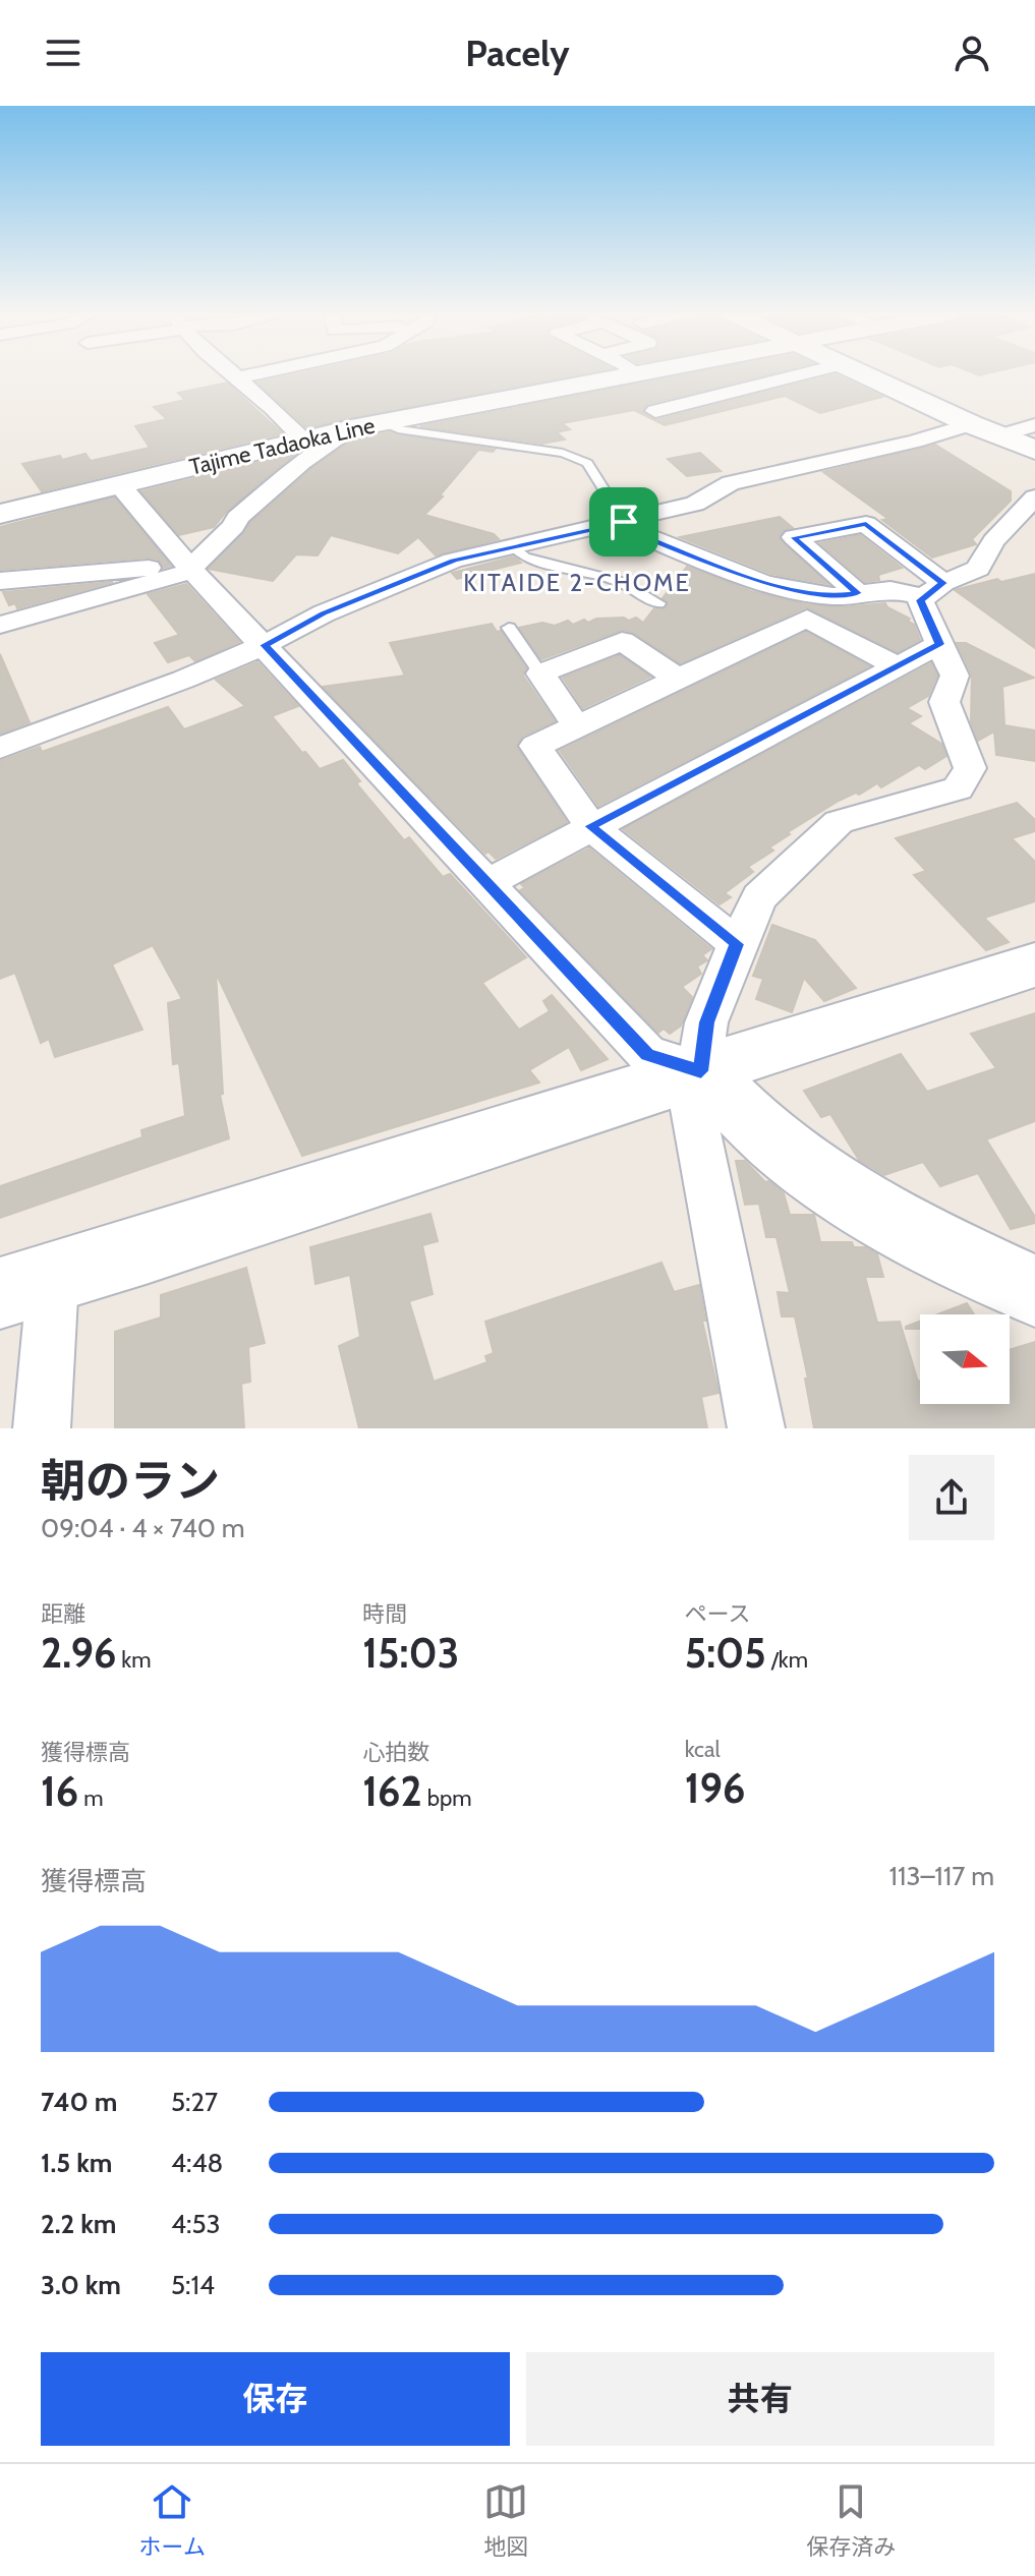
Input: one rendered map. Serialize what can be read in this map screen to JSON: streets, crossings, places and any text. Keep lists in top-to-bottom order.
{
  "streets": {
    "main road": ["Tajime Tadaoka Line"]
  },
  "districts": ["KITAIDE 2-CHOME"],
  "north": "right",
  "page": {
    "header": "Pacely",
    "heading": ["朝のラン", "09:04 · 4 × 740 m"],
    "stats": [
      ["距離", "2.96 km"],
      ["時間", "15:03"],
      ["ペース", "5:05 /km"],
      ["獲得標高", "16 m"],
      ["心拍数", "162 bpm"],
      ["kcal", "196"]
    ],
    "chart": ["獲得標高", "113–117 m"],
    "list": [
      {
        "name": "740 m",
        "note": "5:27"
      },
      {
        "name": "1.5 km",
        "note": "4:48"
      },
      {
        "name": "2.2 km",
        "note": "4:53"
      },
      {
        "name": "3.0 km",
        "note": "5:14"
      }
    ],
    "buttons": ["保存", "共有"],
    "tabs": ["ホーム", "地図", "保存済み"]
  }
}
